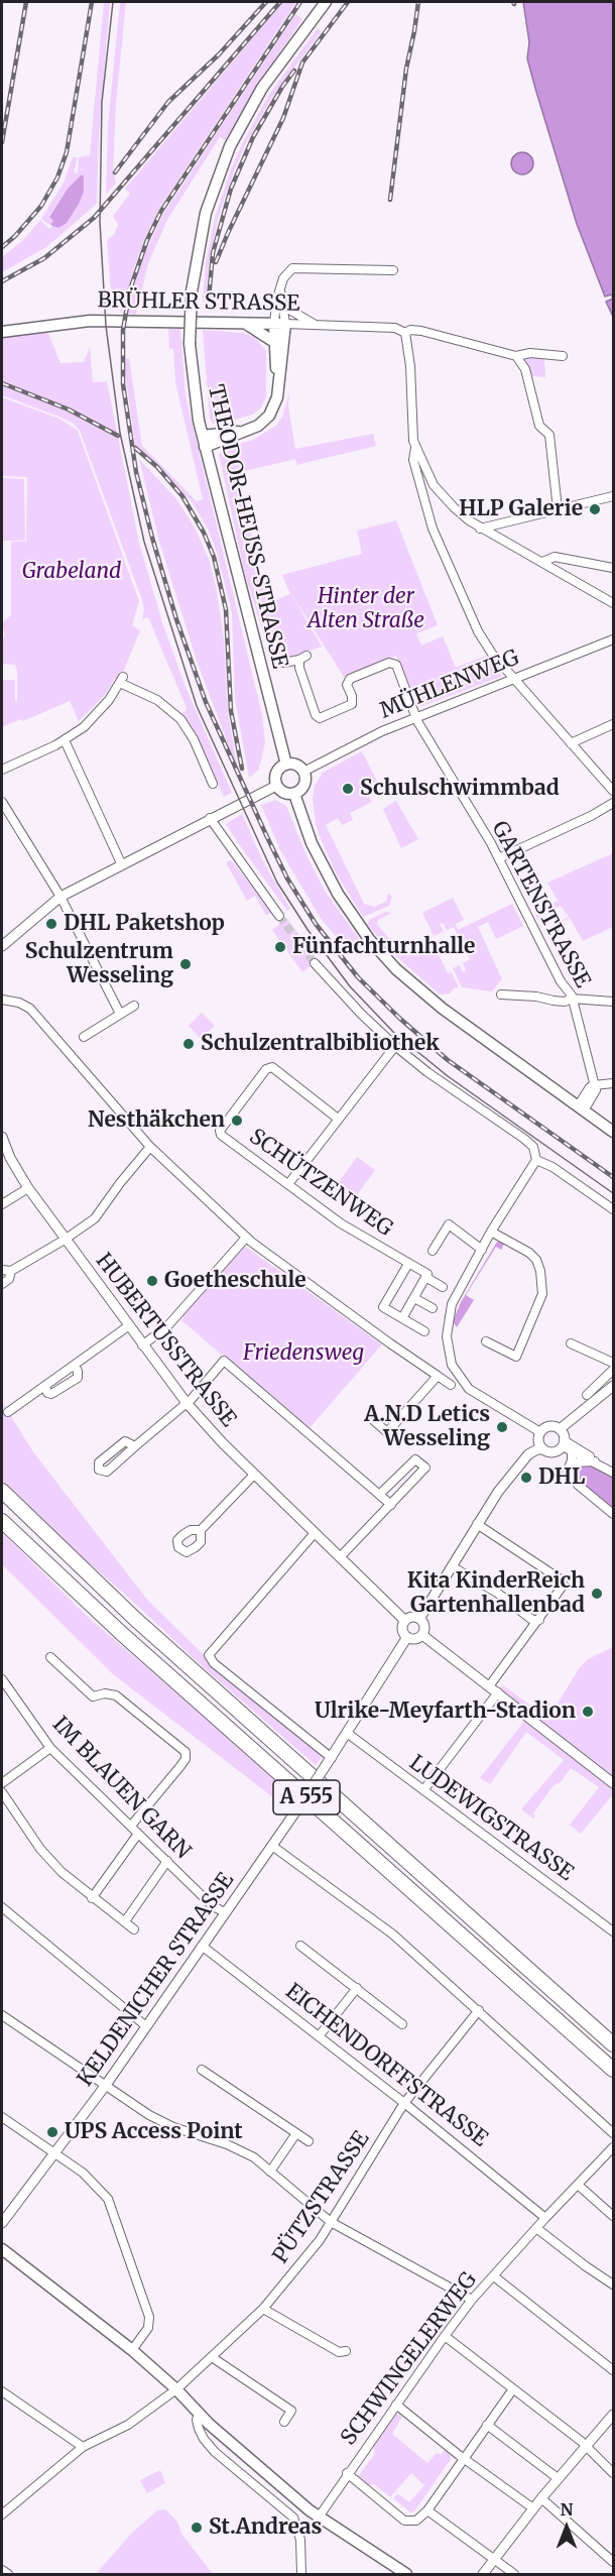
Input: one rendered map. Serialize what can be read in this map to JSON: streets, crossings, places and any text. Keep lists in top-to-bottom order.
{
  "streets": {
    "highway": ["A 555"],
    "main road": ["BRÜHLER STRASSE", "THEODOR-HEUSS-STRASSE"],
    "street": [
      "MÜHLENWEG",
      "GARTENSTRASSE",
      "SCHÜTZENWEG",
      "HUBERTUSSTRASSE",
      "IM BLAUEN GARN",
      "LUDEWIGSTRASSE",
      "KELDENICHER STRASSE",
      "EICHENDORFFSTRASSE",
      "PÜTZSTRASSE",
      "SCHWINGELERWEG"
    ]
  },
  "crossings": [
    ["THEODOR-HEUSS-STRASSE", "MÜHLENWEG"],
    ["MÜHLENWEG", "GARTENSTRASSE"],
    ["HUBERTUSSTRASSE", "KELDENICHER STRASSE"],
    ["IM BLAUEN GARN", "KELDENICHER STRASSE"],
    ["LUDEWIGSTRASSE", "KELDENICHER STRASSE"],
    ["KELDENICHER STRASSE", "EICHENDORFFSTRASSE"],
    ["EICHENDORFFSTRASSE", "PÜTZSTRASSE"],
    ["EICHENDORFFSTRASSE", "SCHWINGELERWEG"]
  ],
  "parks": ["Grabeland", "Hinter der Alten Straße", "Friedensweg"],
  "places": [
    "HLP Galerie",
    "Schulschwimmbad",
    "DHL Paketshop",
    "Fünfachturnhalle",
    "Schulzentrum Wesseling",
    "Schulzentralbibliothek",
    "Nesthäkchen",
    "Goetheschule",
    "A.N.D Letics Wesseling",
    "DHL",
    "Kita KinderReich Gartenhallenbad",
    "Ulrike-Meyfarth-Stadion",
    "UPS Access Point",
    "St.Andreas"
  ],
  "north": "top"
}
